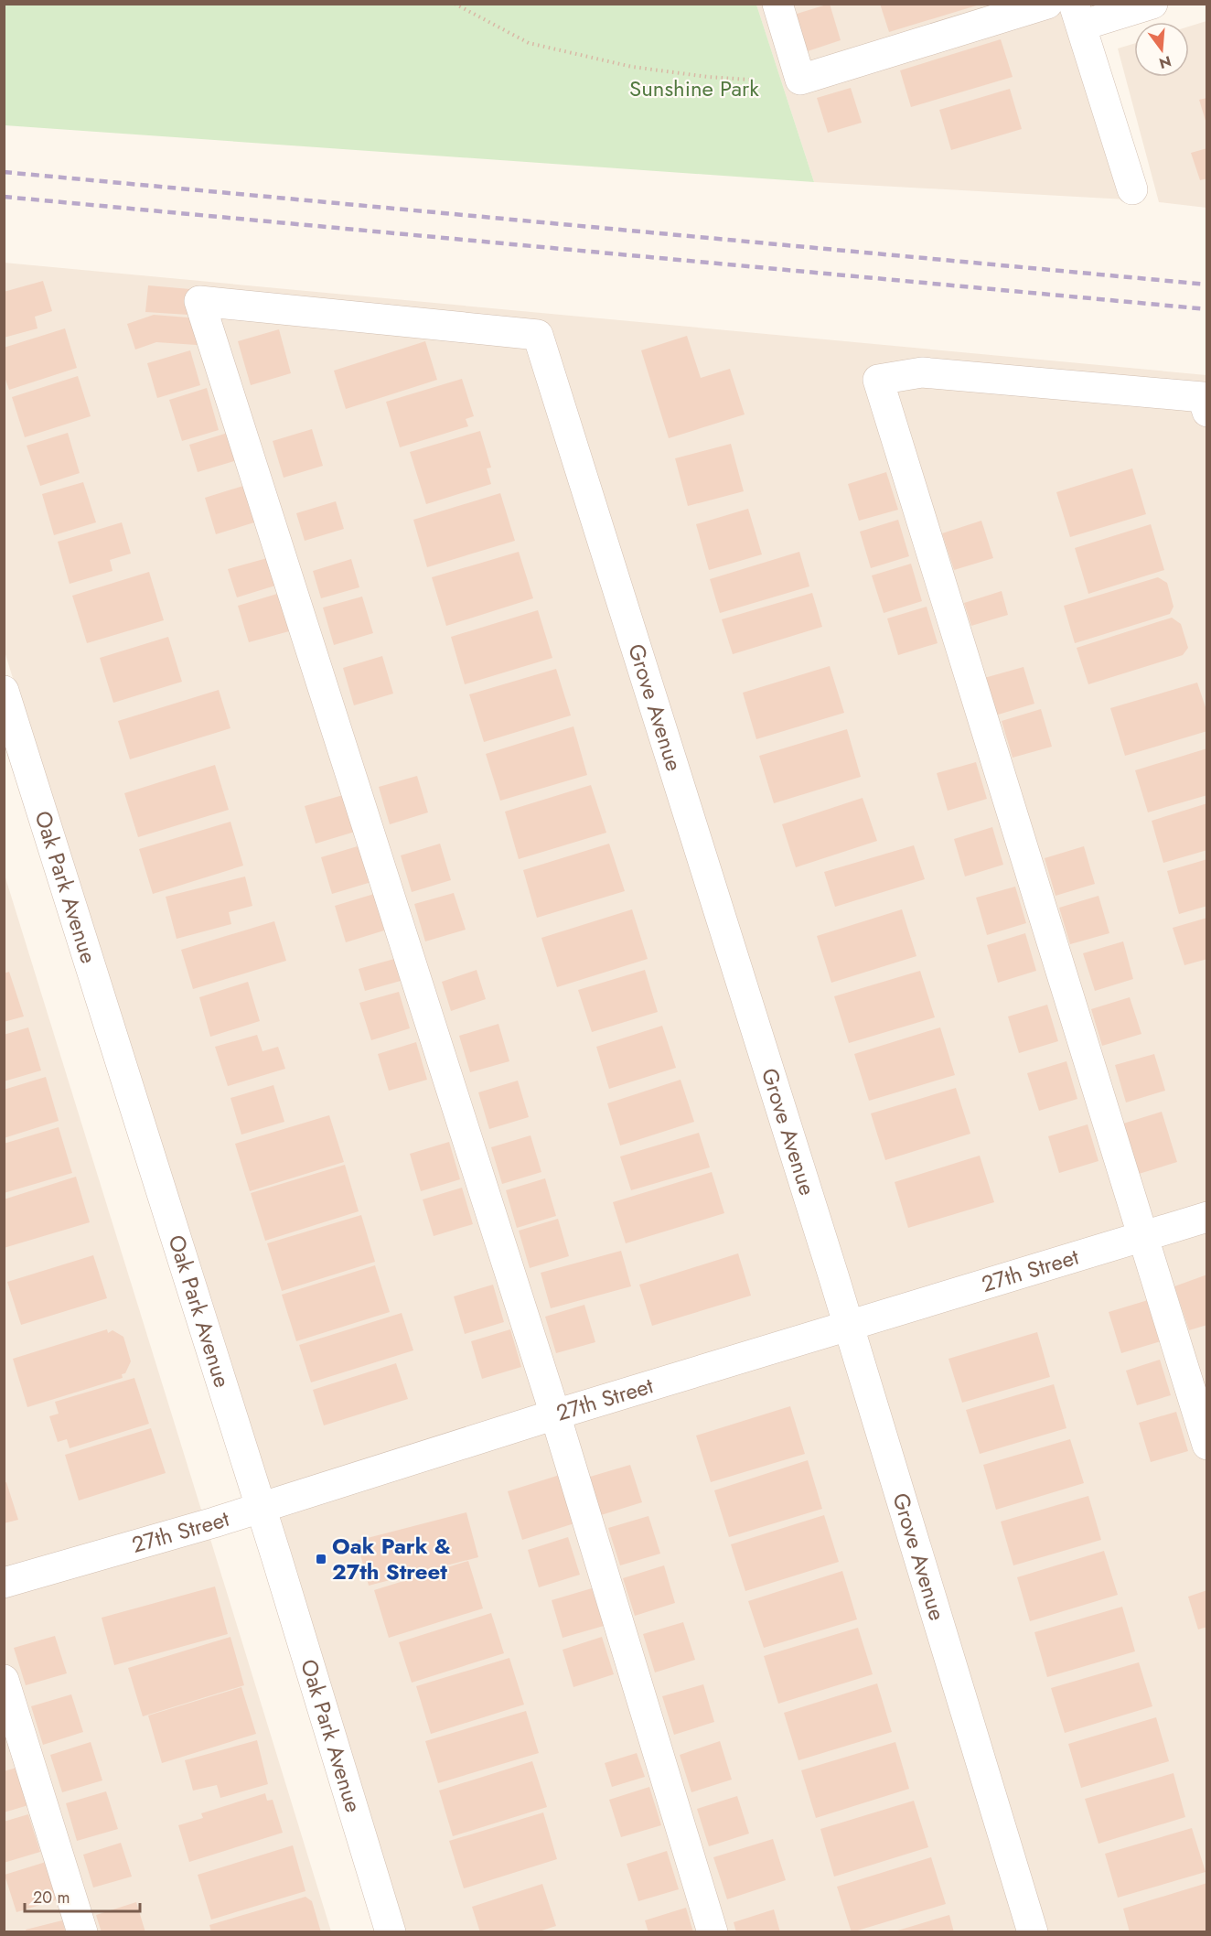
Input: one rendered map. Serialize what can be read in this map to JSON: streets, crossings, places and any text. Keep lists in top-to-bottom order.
{
  "streets": {
    "street": ["Grove Avenue", "Oak Park Avenue", "27th Street"]
  },
  "crossings": [
    ["Grove Avenue", "27th Street"],
    ["Oak Park Avenue", "27th Street"]
  ],
  "parks": ["Sunshine Park"],
  "places": {
    "transit": ["Oak Park & 27th Street"]
  },
  "scale_bar": "20 m",
  "north": "bottom"
}
